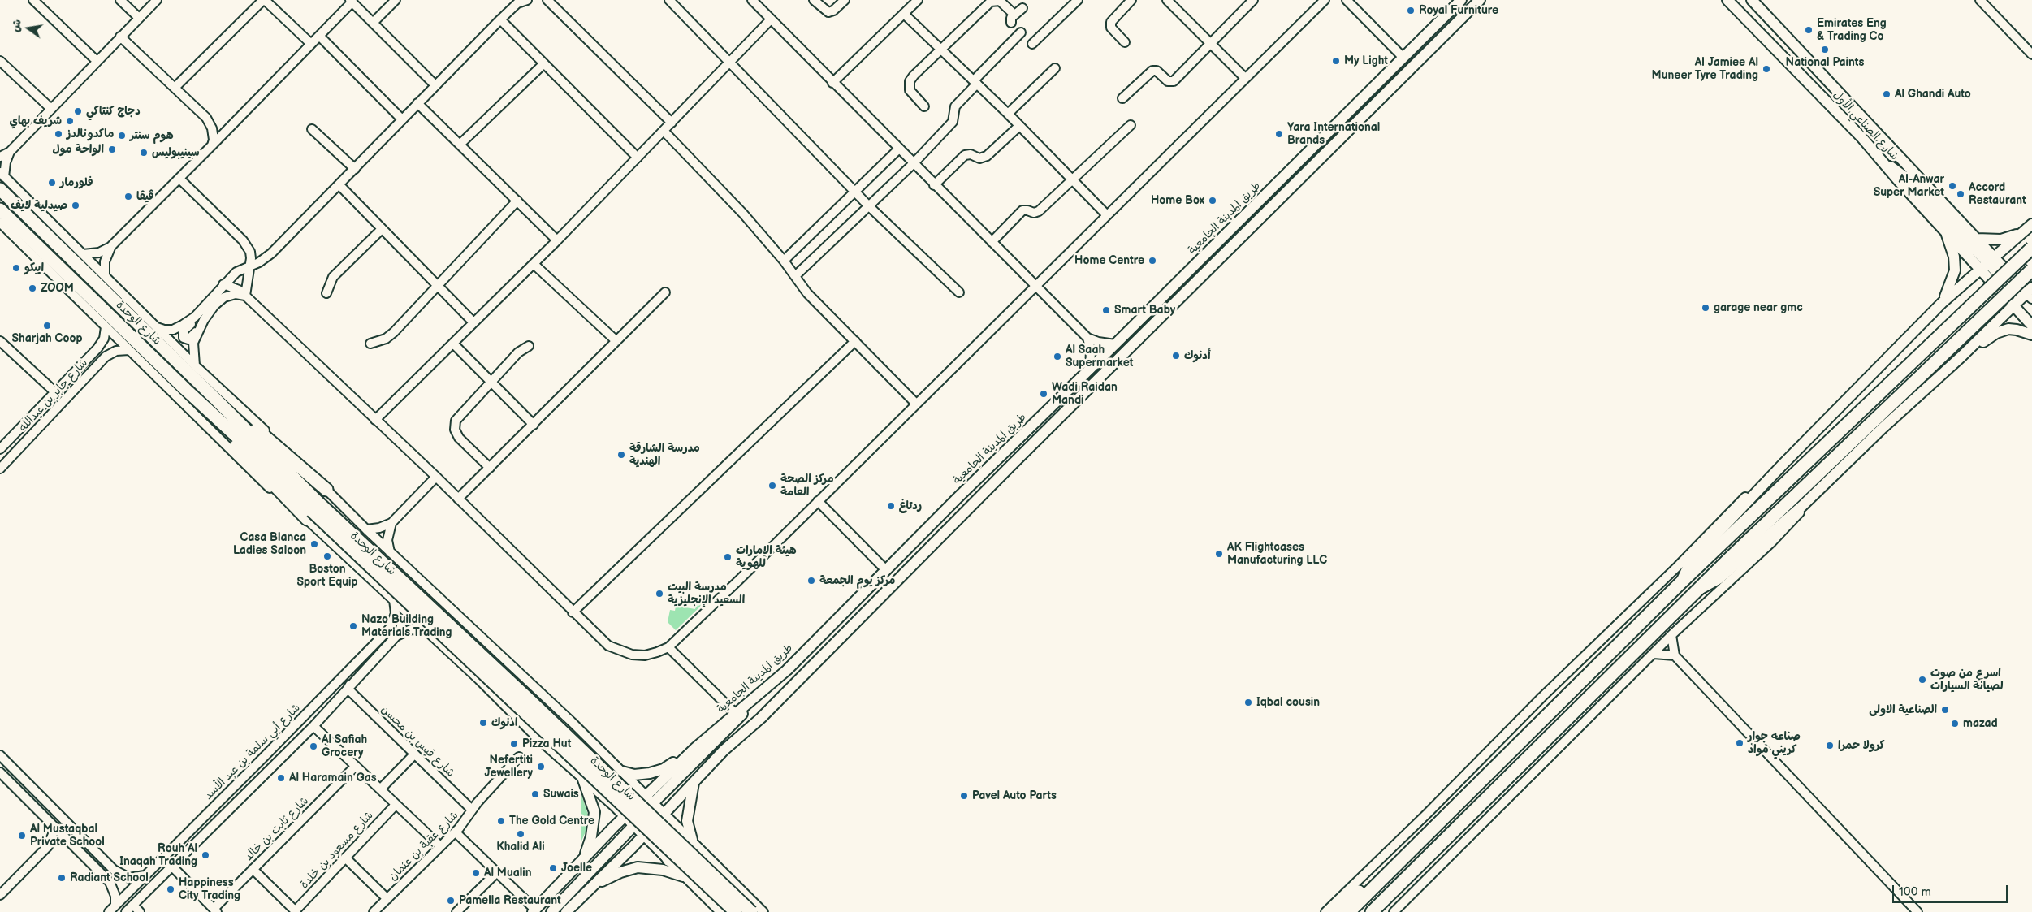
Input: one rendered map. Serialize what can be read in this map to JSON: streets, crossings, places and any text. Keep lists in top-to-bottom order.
{
  "streets": {
    "highway": ["شارع الوحدة"],
    "main road": ["شارع الصناعي الأول", "طريق المدينة الجامعية"],
    "street": [
      "شارع جابر بن عبدالله",
      "شارع قيس بن محسن",
      "شارع أبي سلمة بن عبد الأسد",
      "شارع ثابت بن خالد",
      "شارع عقبة بن عثمان",
      "شارع مسعود بن خلدة"
    ]
  },
  "crossings": [
    ["شارع قيس بن محسن", "شارع عقبة بن عثمان"]
  ],
  "places": [
    "Royal Furniture",
    "Emirates Eng & Trading Co",
    "National Paints",
    "My Light",
    "Al Jamiee Al Muneer Tyre Trading",
    "Al Ghandi Auto",
    "دجاج كنتاكي",
    "شريف بهاي",
    "ماكدونالدز",
    "Yara International Brands",
    "هوم سنتر",
    "الواحة مول",
    "سينيبوليس",
    "فلورمار",
    "Al-Anwar Super Market",
    "Accord Restaurant",
    "ڤيڤا",
    "Home Box",
    "صيدلية لايف",
    "Home Centre",
    "ايبكو",
    "ZOOM",
    "garage near gmc",
    "Smart Baby",
    "Sharjah Coop",
    "أدنوك",
    "Al Saah Supermarket",
    "Wadi Raidan Mandi",
    "مدرسة الشارقة الهندية",
    "مركز الصحة العامة",
    "ردتاغ",
    "Casa Blanca Ladies Saloon",
    "AK Flightcases Manufacturing LLC",
    "Boston Sport Equip",
    "هيئة الإمارات للهوية",
    "مركز يوم الجمعة",
    "مدرسة البيت السعيد الإنجليزية",
    "Nazo Building Materials Trading",
    "اسرع من صوت لصيانة السيارات",
    "Iqbal cousin",
    "الصناعية الاولى",
    "ادنوك",
    "mazad",
    "صناعه جوار كريني مواد",
    "Pizza Hut",
    "كرولا حمرا",
    "Al Safiah Grocery",
    "Nefertiti Jewellery",
    "Al Haramain Gas",
    "Suwais",
    "Pavel Auto Parts",
    "The Gold Centre",
    "Khalid Ali",
    "Al Mustaqbal Private School",
    "Rouh Al Inaqah Trading",
    "Joelle",
    "Al Mualin",
    "Radiant School",
    "Happiness City Trading",
    "Pamella Restaurant"
  ],
  "scale_bar": "100 m",
  "north": "left"
}
